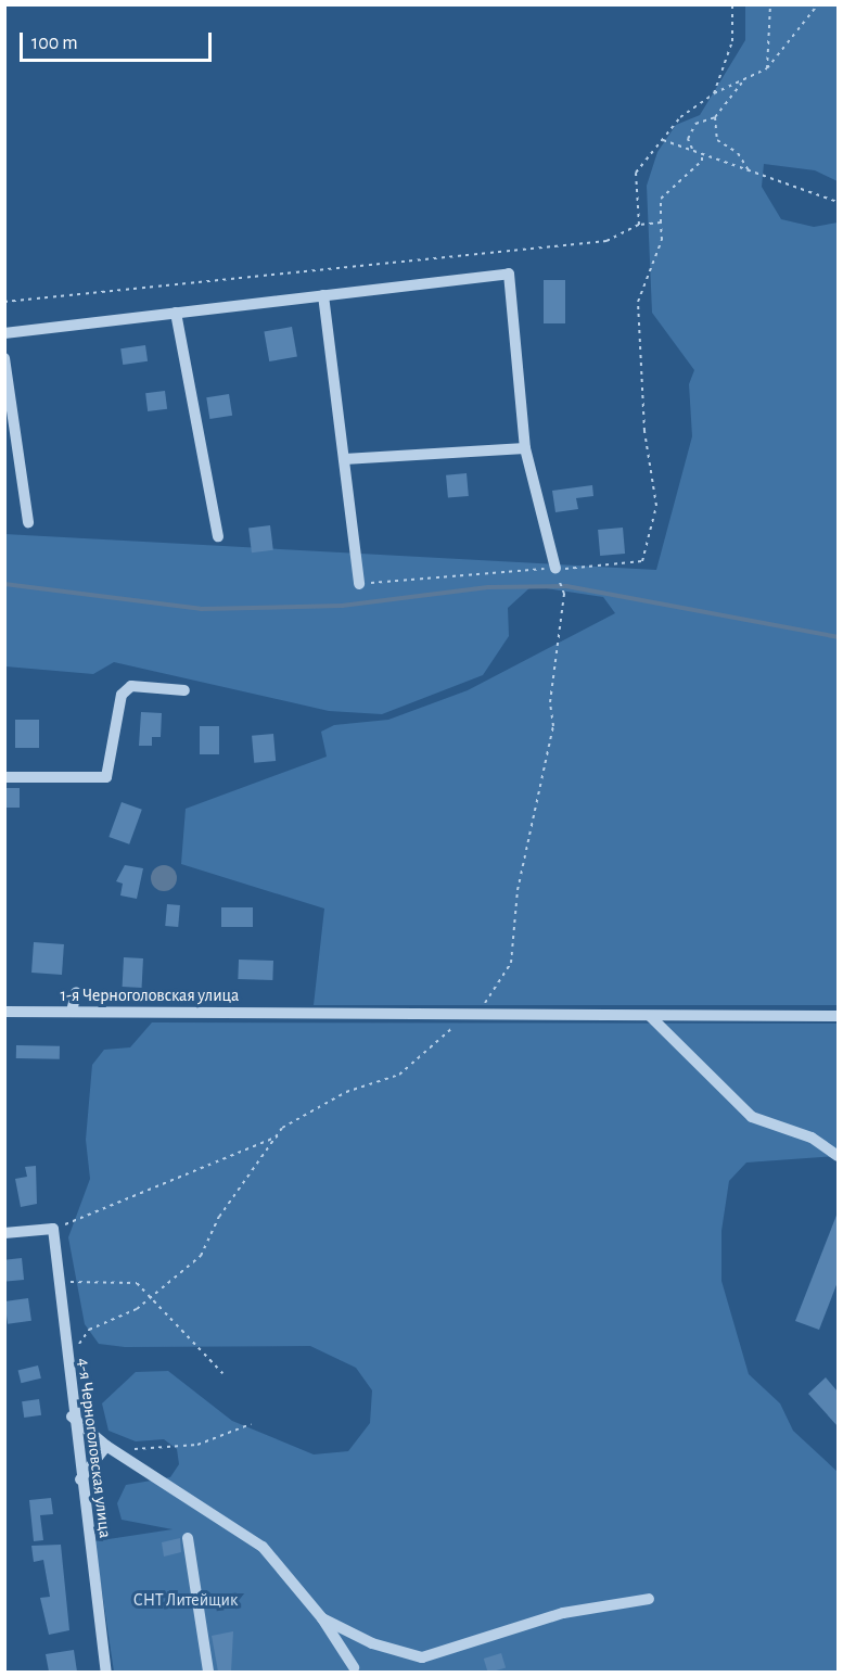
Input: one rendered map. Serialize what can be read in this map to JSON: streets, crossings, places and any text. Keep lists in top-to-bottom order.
{
  "streets": {
    "street": ["1-я Черноголовская улица", "4-я Черноголовская улица"]
  },
  "parks": ["СНТ Литейщик"],
  "scale_bar": "100 m"
}
